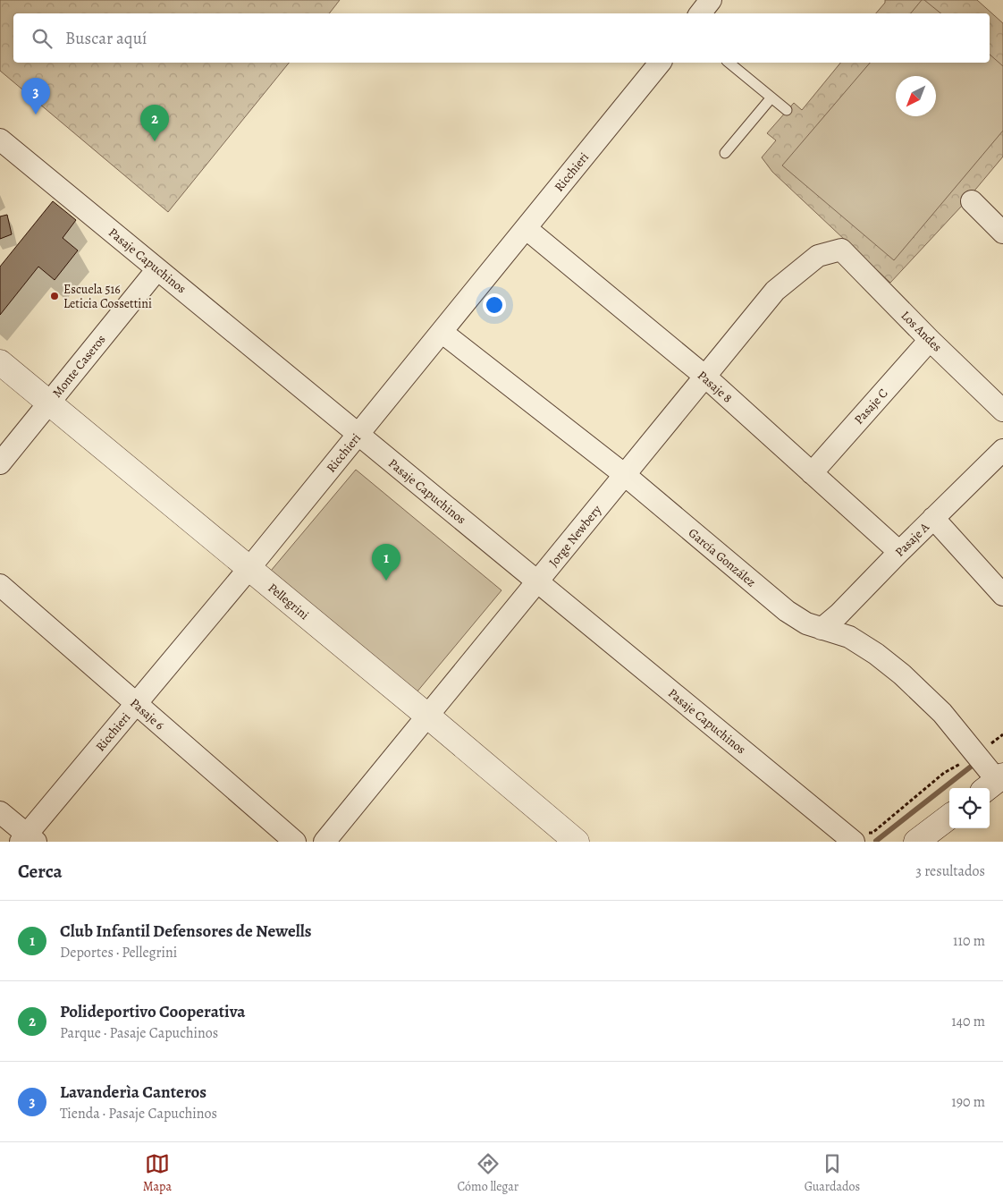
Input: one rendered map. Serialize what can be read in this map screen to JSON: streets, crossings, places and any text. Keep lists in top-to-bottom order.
{
  "streets": {
    "street": [
      "Ricchieri",
      "Pasaje Capuchinos",
      "Los Andes",
      "Monte Caseros",
      "Pasaje 8",
      "Pasaje C",
      "Jorge Newbery",
      "Pasaje A",
      "García González",
      "Pellegrini",
      "Pasaje 6"
    ]
  },
  "crossings": [
    ["Ricchieri", "Pasaje Capuchinos"],
    ["Ricchieri", "Pasaje 8"],
    ["Ricchieri", "García González"],
    ["Ricchieri", "Pellegrini"],
    ["Ricchieri", "Pasaje 6"],
    ["Pasaje Capuchinos", "Monte Caseros"],
    ["Pasaje Capuchinos", "Jorge Newbery"],
    ["Los Andes", "Pasaje C"],
    ["Los Andes", "Jorge Newbery"],
    ["Monte Caseros", "Pellegrini"],
    ["Pasaje 8", "Pasaje C"],
    ["Pasaje 8", "Jorge Newbery"],
    ["Pasaje 8", "Pasaje A"],
    ["Jorge Newbery", "García González"],
    ["Jorge Newbery", "Pellegrini"],
    ["Pasaje A", "García González"]
  ],
  "places": ["Escuela 516 Leticia Cossettini"],
  "north": "bottom left",
  "page": {
    "search": "Buscar aquí",
    "pins": ["3", "2", "1"],
    "heading": ["Cerca", "3 resultados"],
    "list": [
      {
        "mark": "1",
        "name": "Club Infantil Defensores de Newells",
        "note": "Deportes · Pellegrini",
        "value": "110 m"
      },
      {
        "mark": "2",
        "name": "Polideportivo Cooperativa",
        "note": "Parque · Pasaje Capuchinos",
        "value": "140 m"
      },
      {
        "mark": "3",
        "name": "Lavanderìa Canteros",
        "note": "Tienda · Pasaje Capuchinos",
        "value": "190 m"
      }
    ],
    "nav": ["Mapa", "Cómo llegar", "Guardados"]
  }
}
